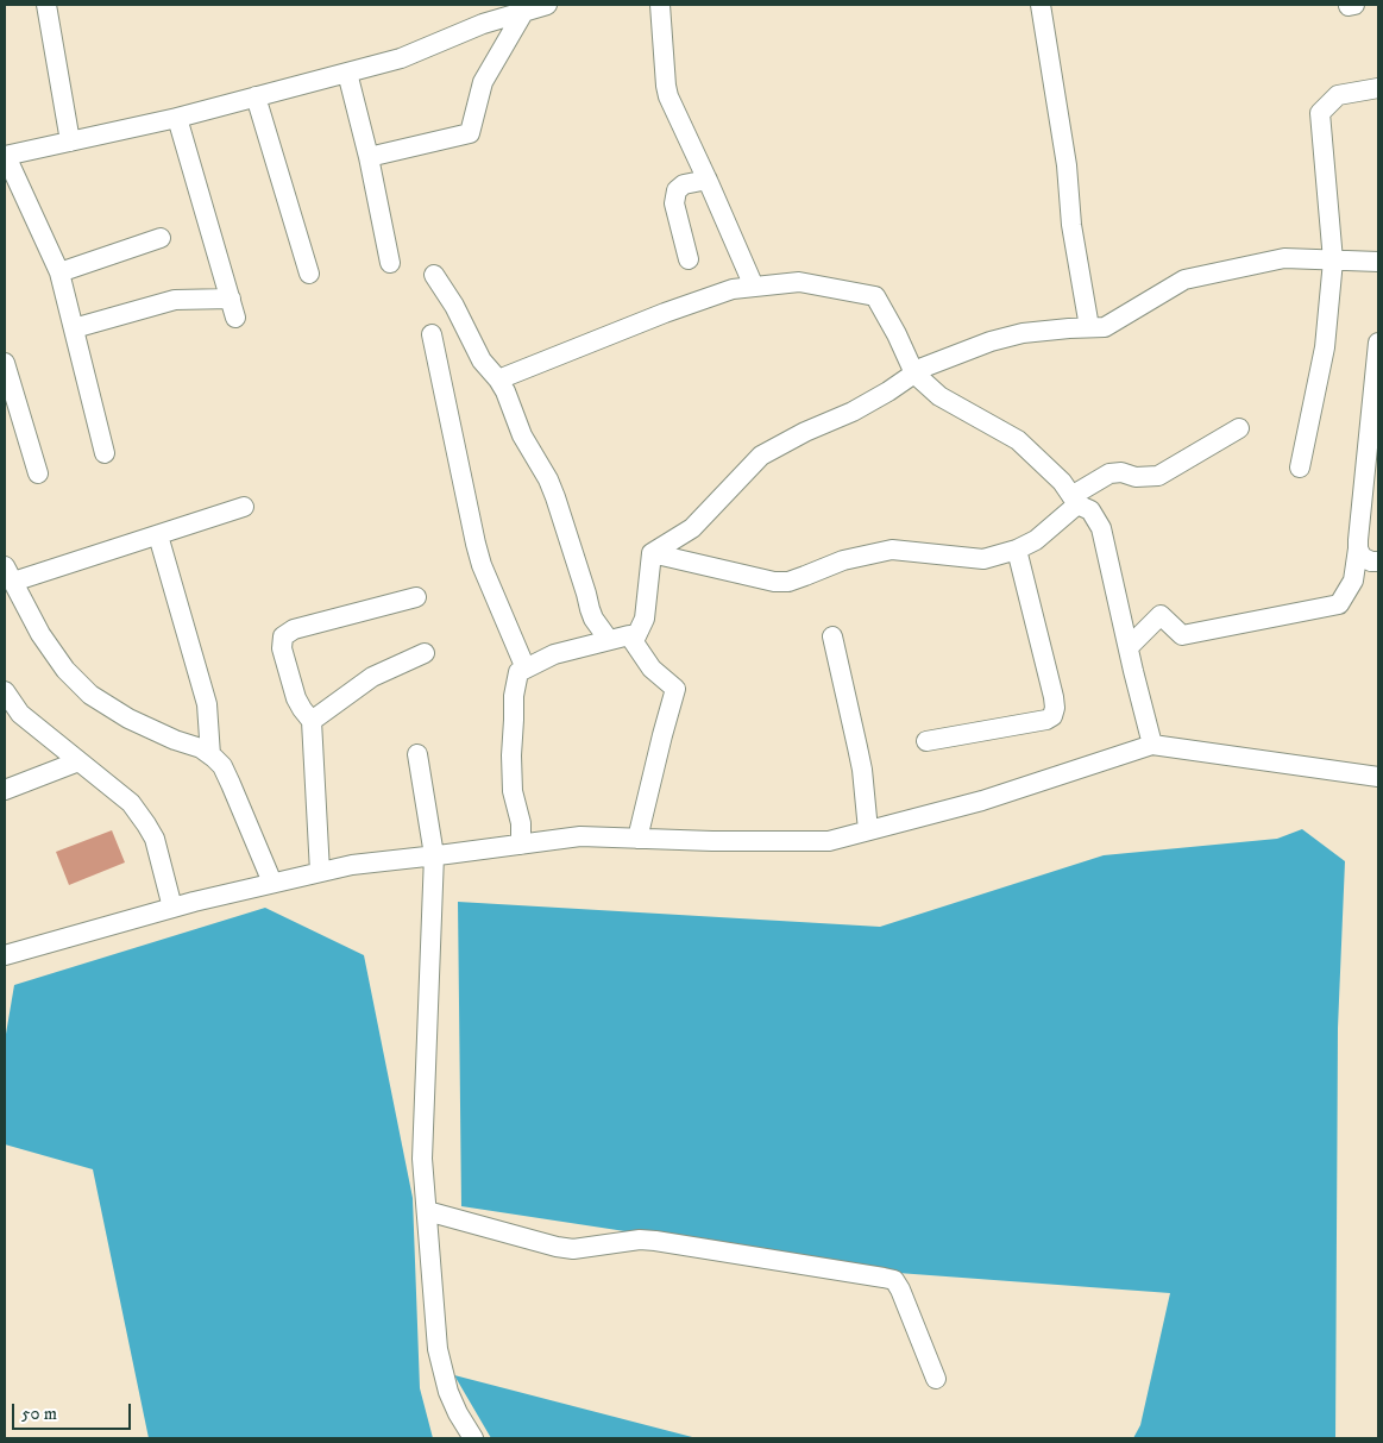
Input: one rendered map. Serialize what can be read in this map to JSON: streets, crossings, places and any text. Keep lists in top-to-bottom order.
{
  "scale_bar": "50 m"
}
